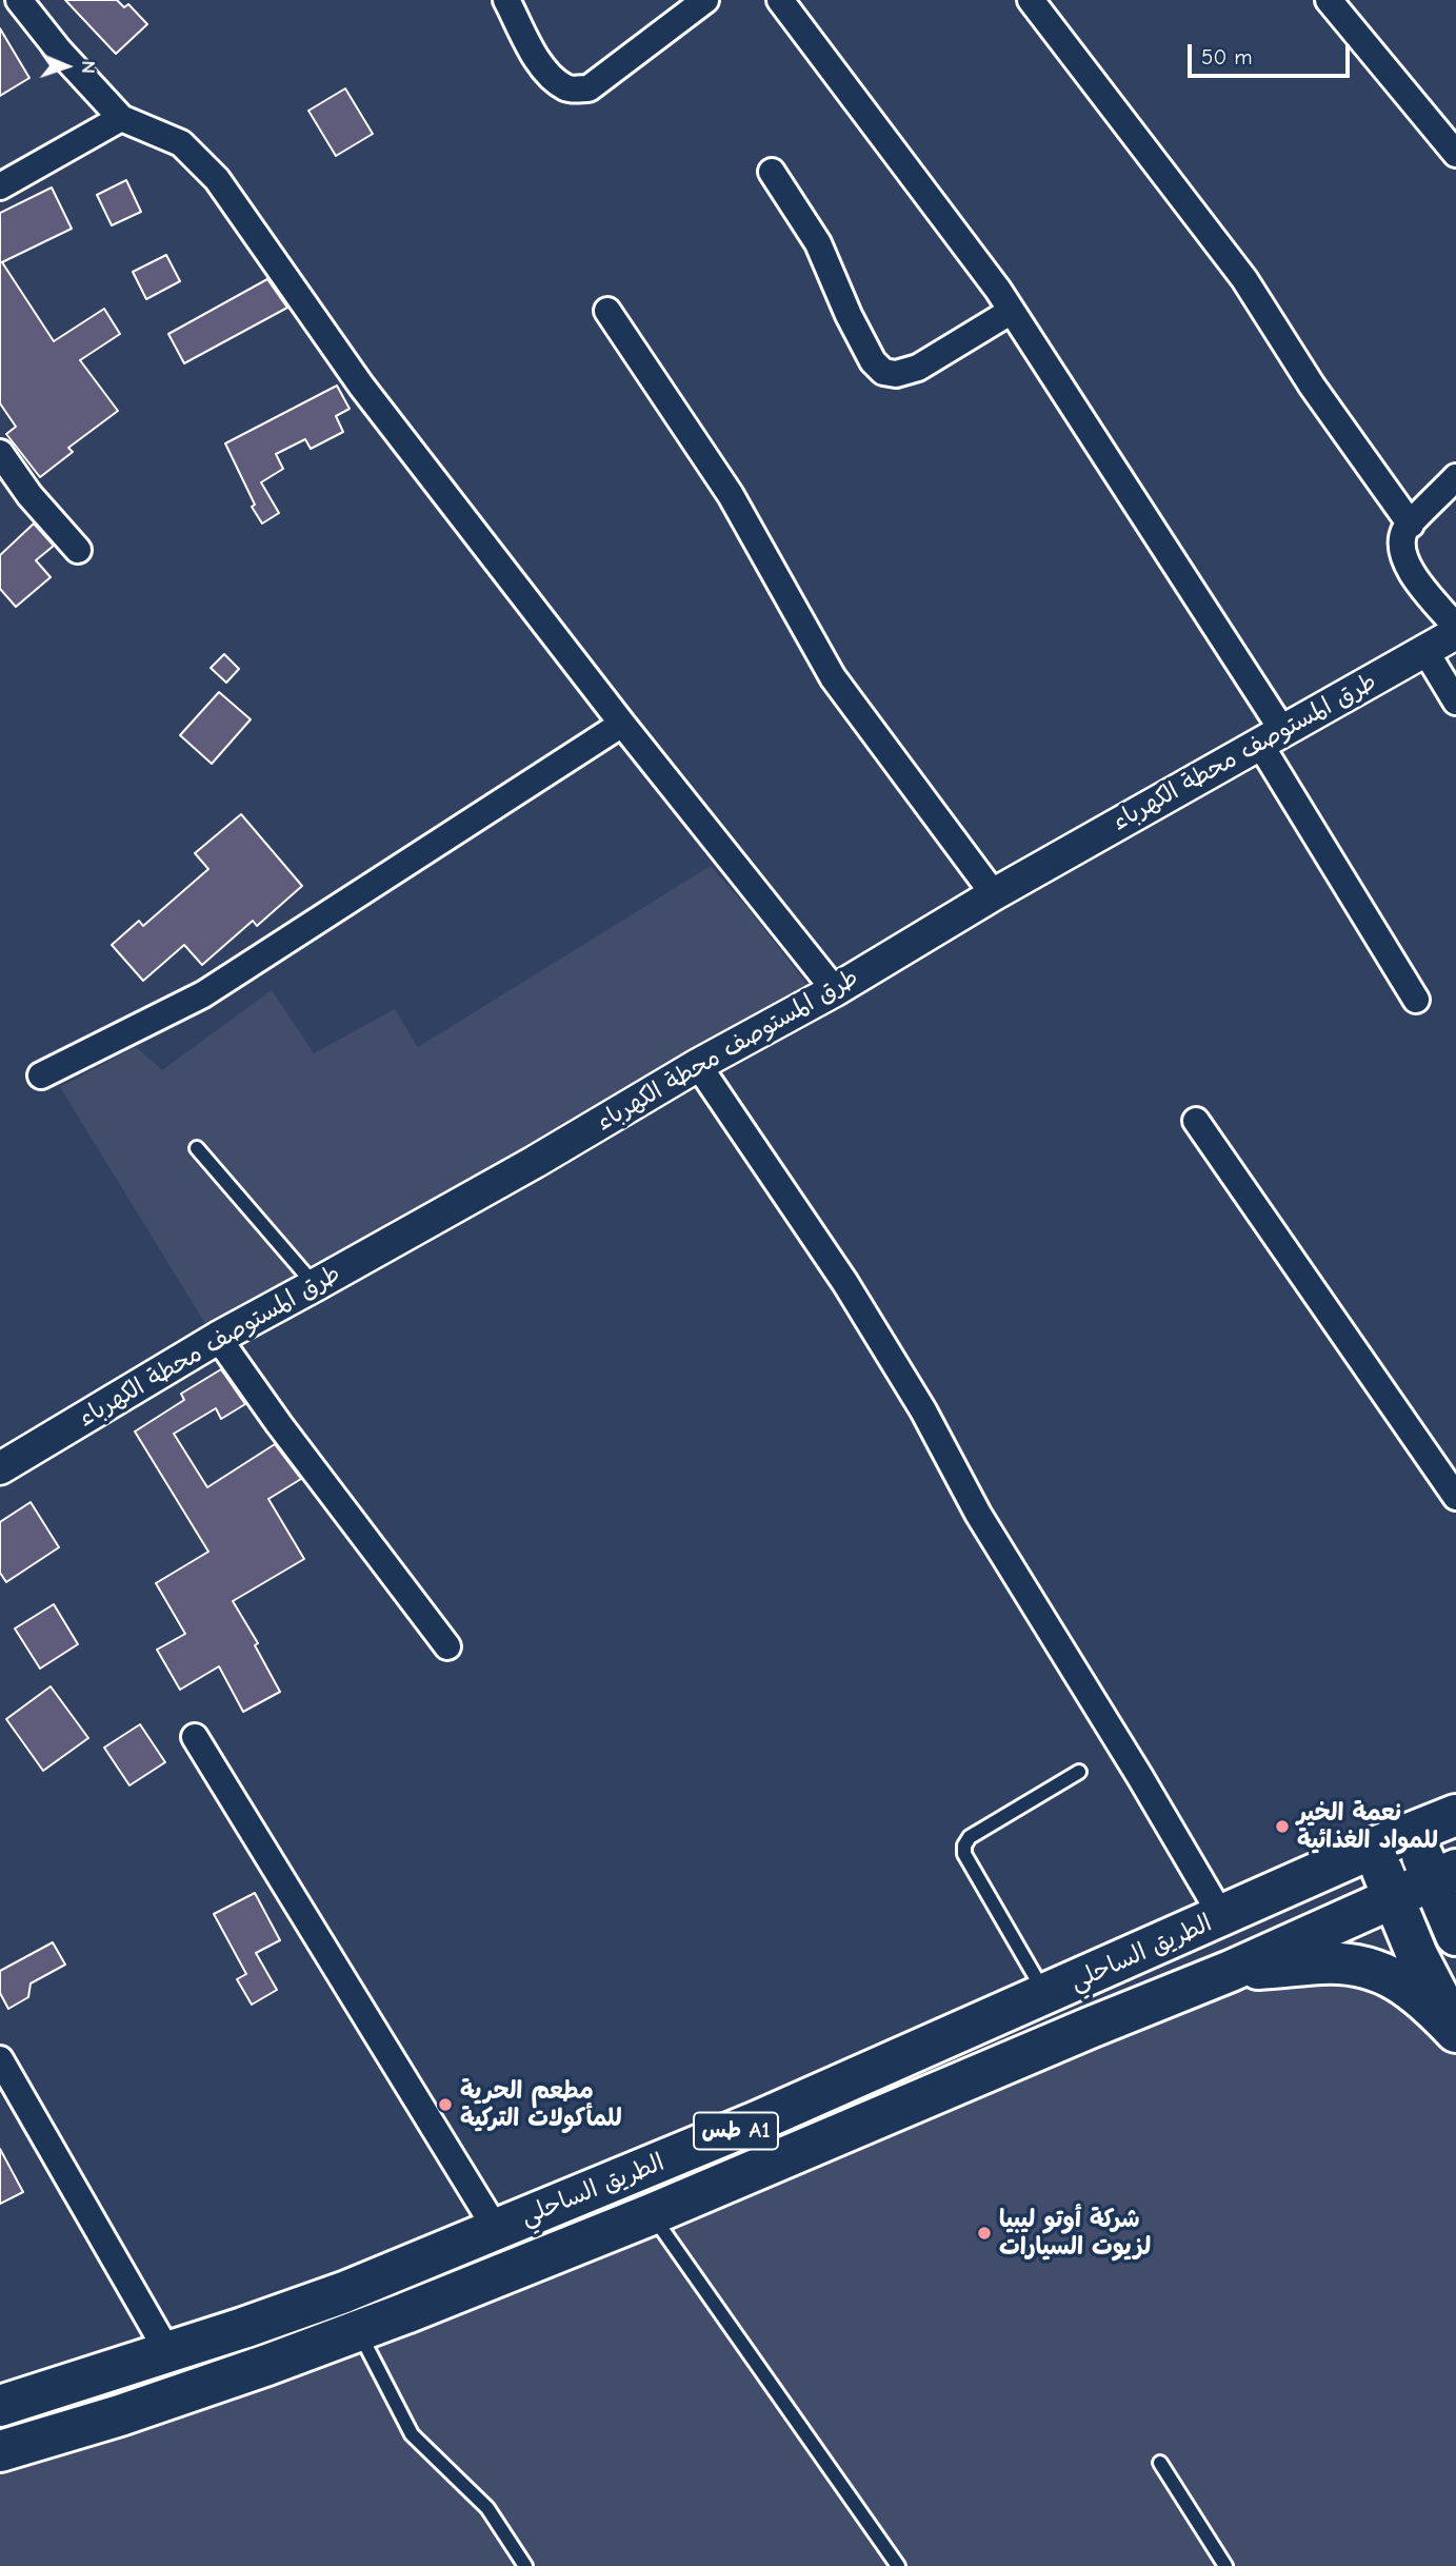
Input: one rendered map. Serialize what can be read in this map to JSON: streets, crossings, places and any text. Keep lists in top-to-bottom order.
{
  "streets": {
    "highway": ["الطريق الساحلي", "طس A1"],
    "street": ["طرق المستوصف محطة الكهرباء"]
  },
  "places": ["نعمة الخير للمواد الغذائية", "مطعم الحرية للمأكولات التركية", "شركة أوتو ليبيا لزيوت السيارات"],
  "scale_bar": "50 m",
  "north": "right"
}
